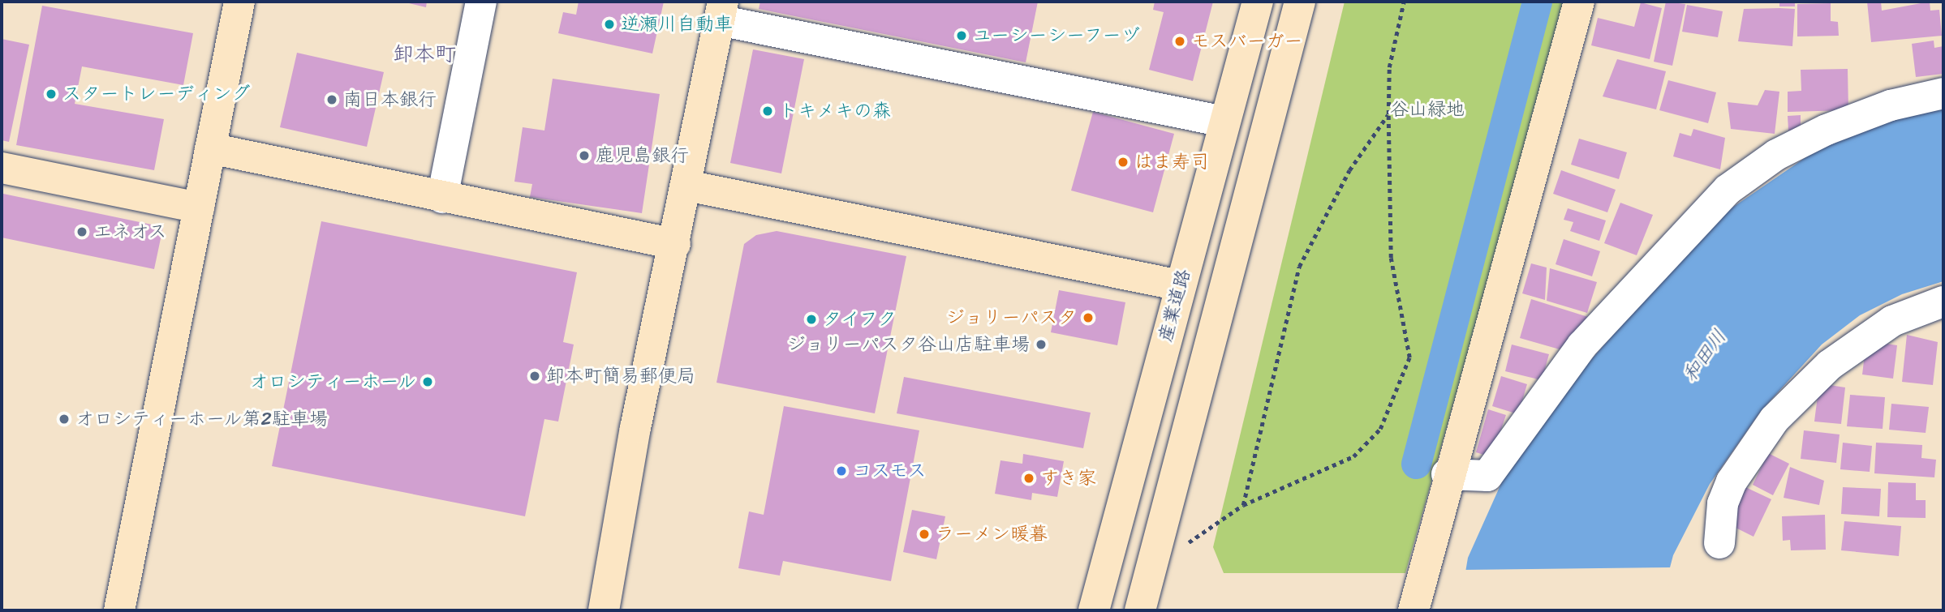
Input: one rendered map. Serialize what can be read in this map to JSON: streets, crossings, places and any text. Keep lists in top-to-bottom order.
{
  "streets": {
    "street": ["産業道路"]
  },
  "districts": ["卸本町"],
  "water": ["和田川"],
  "parks": ["谷山緑地"],
  "places": [
    "逆瀬川自動車",
    "ユーシーシーフーヅ",
    "モスバーガー",
    "スタートレーディング",
    "南日本銀行",
    "トキメキの森",
    "鹿児島銀行",
    "はま寿司",
    "エネオス",
    "ジョリーパスタ",
    "タイフク",
    "ジョリーパスタ谷山店駐車場",
    "卸本町簡易郵便局",
    "オロシティーホール",
    "オロシティーホール第2駐車場",
    "コスモス",
    "すき家",
    "ラーメン暖暮"
  ]
}
